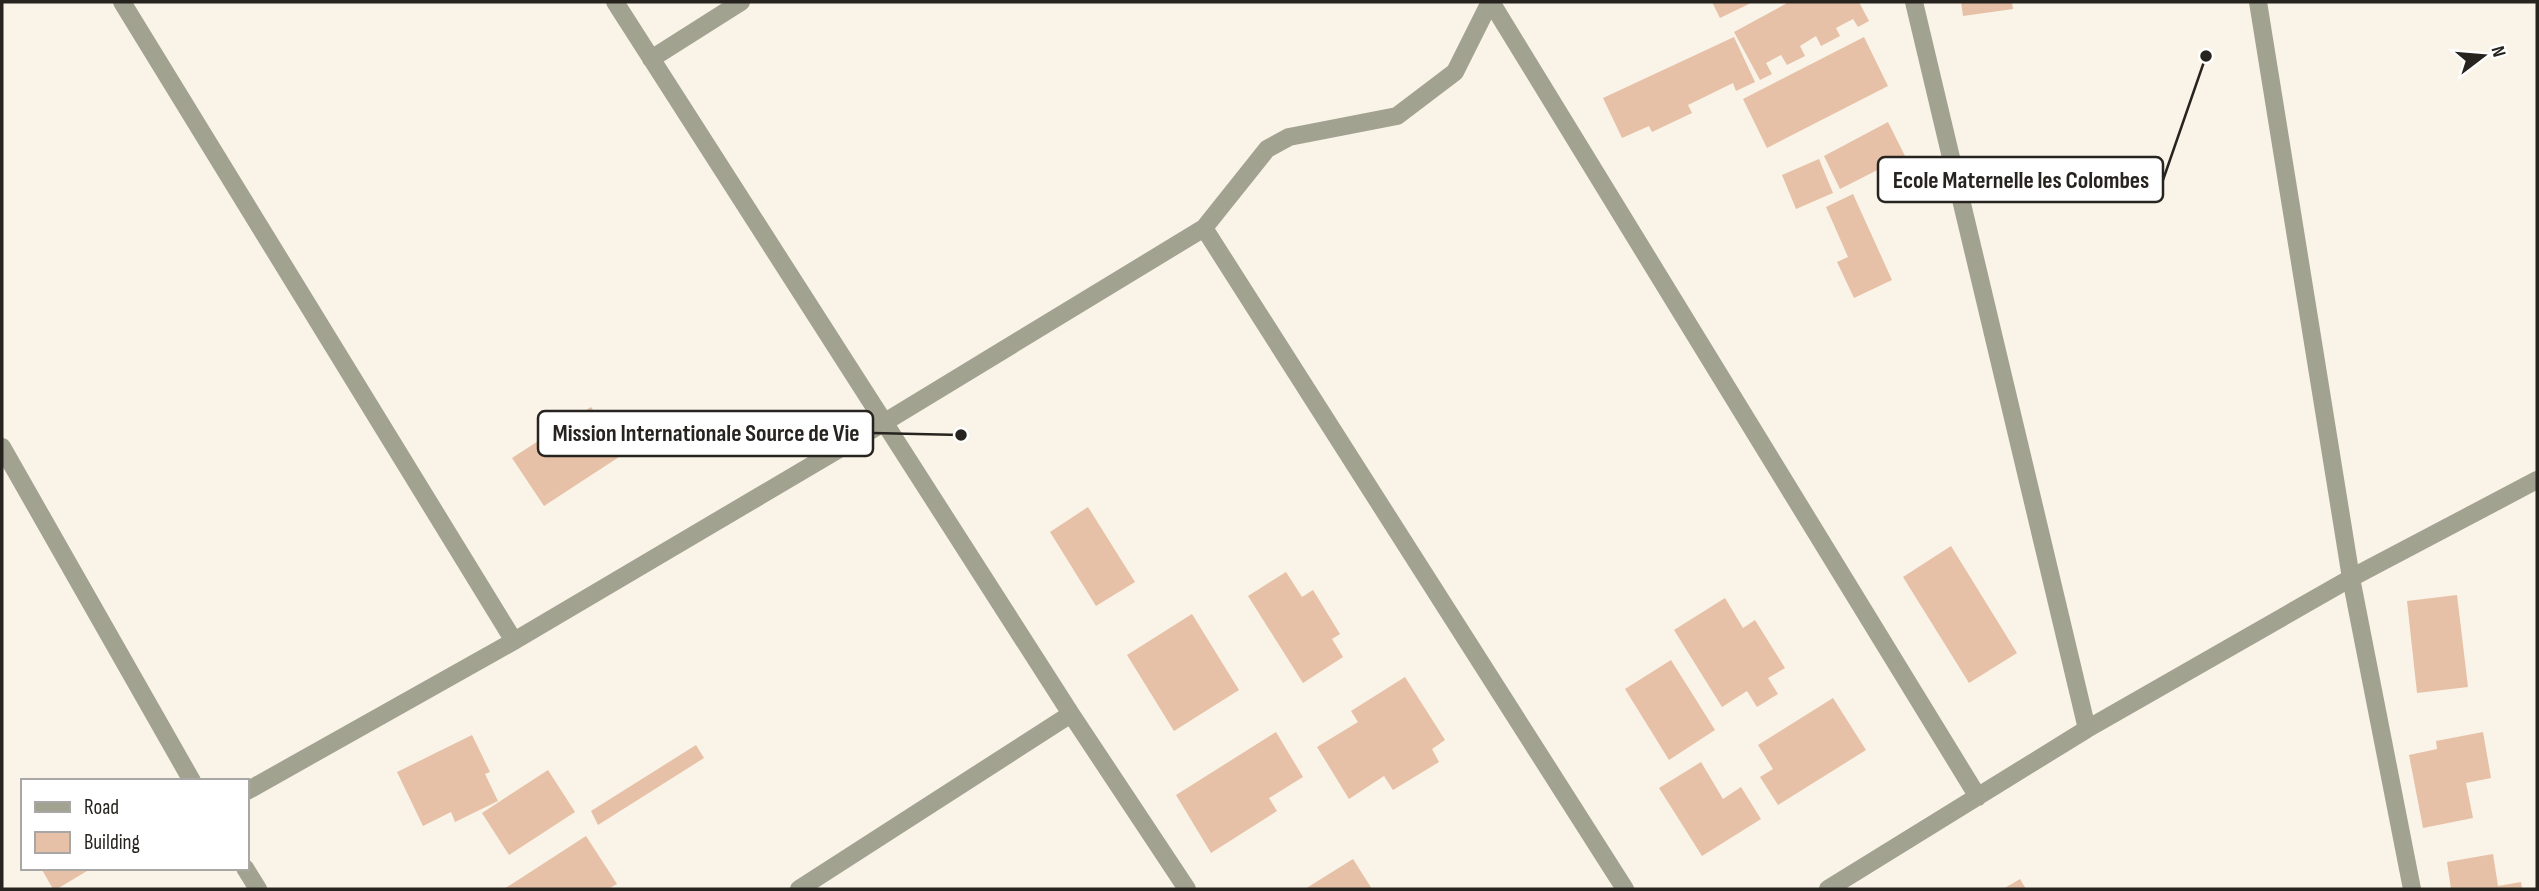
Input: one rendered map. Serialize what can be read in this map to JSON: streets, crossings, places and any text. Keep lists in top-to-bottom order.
{
  "places": ["Ecole Maternelle les Colombes", "Mission Internationale Source de Vie"],
  "legend": ["Road", "Building"],
  "north": "right"
}
